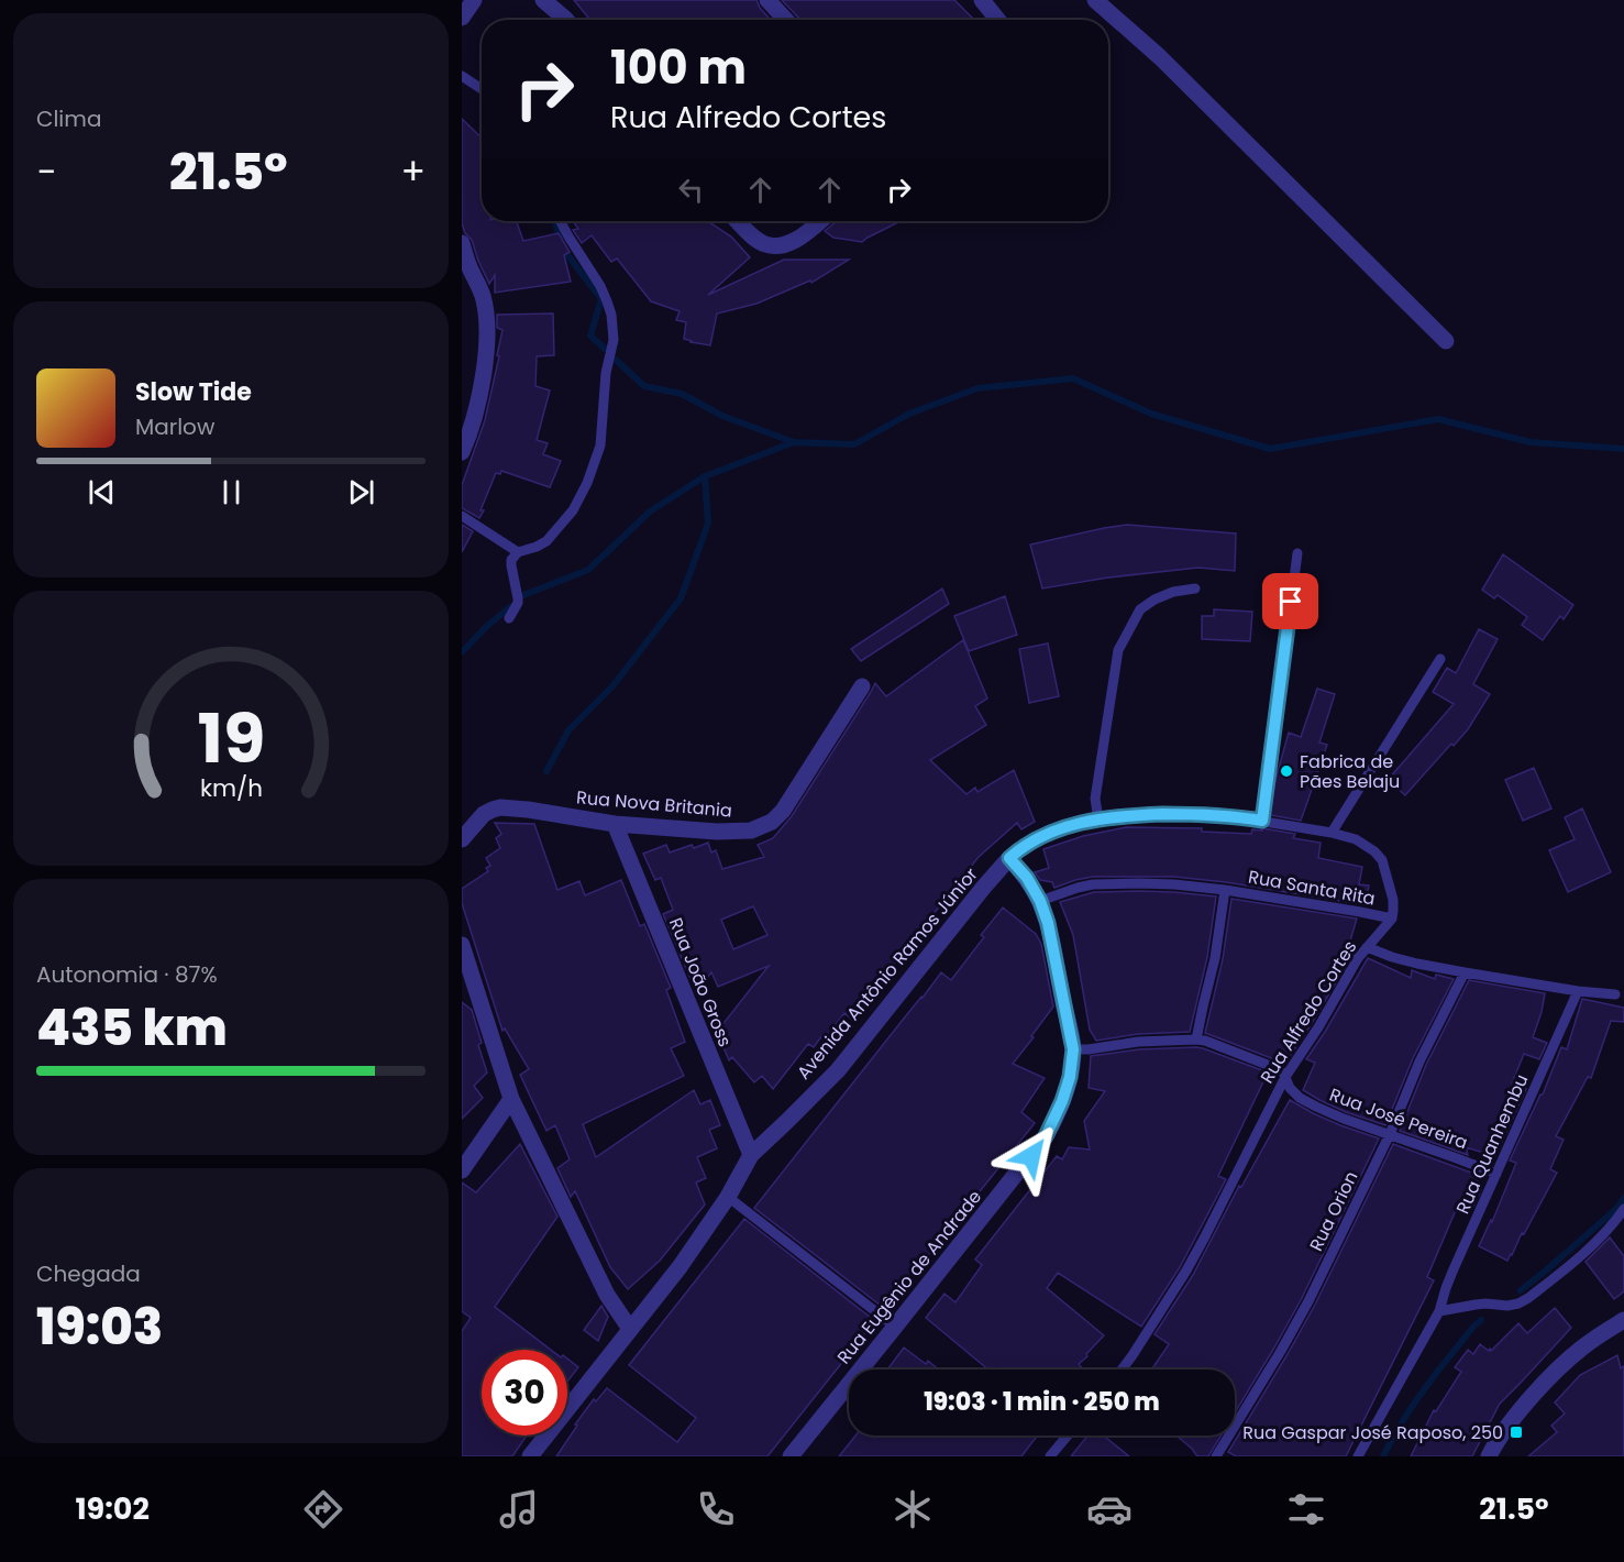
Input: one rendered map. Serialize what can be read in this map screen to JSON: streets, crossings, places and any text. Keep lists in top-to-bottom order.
{
  "streets": {
    "street": [
      "Rua Nova Britania",
      "Avenida Antônio Ramos Júnior",
      "Rua João Gross",
      "Rua Eugênio de Andrade"
    ],
    "lane": [
      "Rua Santa Rita",
      "Rua Alfredo Cortes",
      "Rua José Pereira",
      "Rua Quanhembu",
      "Rua Orion"
    ]
  },
  "crossings": [
    ["Rua Nova Britania", "Rua João Gross"],
    ["Rua Santa Rita", "Rua Alfredo Cortes"],
    ["Rua Santa Rita", "Rua José Pereira"],
    ["Rua Santa Rita", "Rua Eugênio de Andrade"],
    ["Avenida Antônio Ramos Júnior", "Rua João Gross"],
    ["Avenida Antônio Ramos Júnior", "Rua Eugênio de Andrade"],
    ["Rua Alfredo Cortes", "Rua José Pereira"],
    ["Rua José Pereira", "Rua Quanhembu"],
    ["Rua José Pereira", "Rua Orion"],
    ["Rua José Pereira", "Rua Eugênio de Andrade"]
  ],
  "places": {
    "other": ["Fabrica de Pães Belaju"],
    "transit": ["Rua Gaspar José Raposo, 250"]
  },
  "page": {
    "tile": [
      "Clima",
      ["Autonomia · 87%", "435 km"],
      ["Chegada", "19:03"]
    ],
    "turn": ["100 m", "Rua Alfredo Cortes"],
    "heat": ["−", "21.5°", "+"],
    "song": ["Slow Tide", "Marlow"],
    "limit": "30",
    "trip": "19:03 · 1 min · 250 m",
    "tabs": ["19:02", "21.5°"],
    "gauge": ["19", "km/h"]
  }
}
